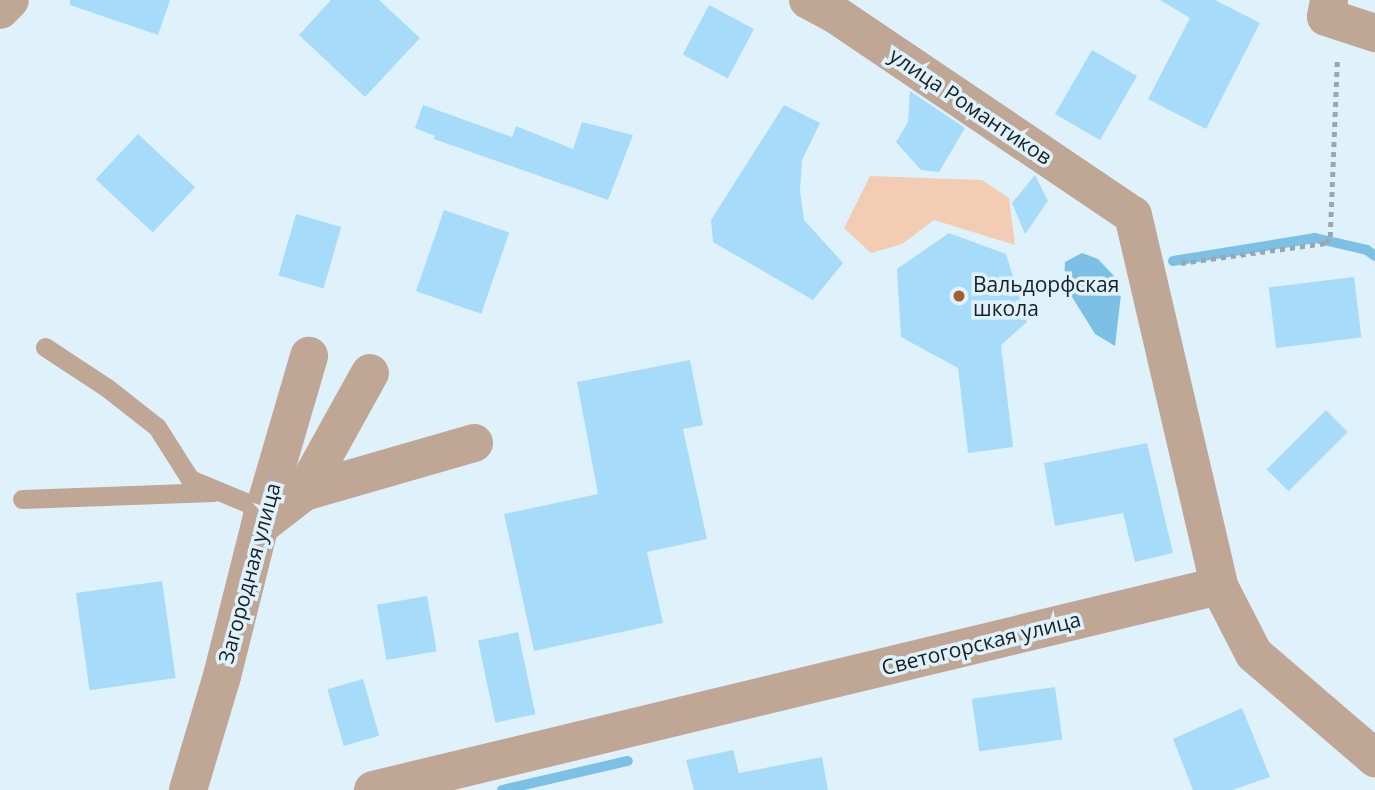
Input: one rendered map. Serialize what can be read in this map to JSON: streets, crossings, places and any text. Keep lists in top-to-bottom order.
{
  "streets": {
    "street": ["улица Романтиков", "Загородная улица", "Светогорская улица"]
  },
  "places": ["Вальдорфская школа"]
}
